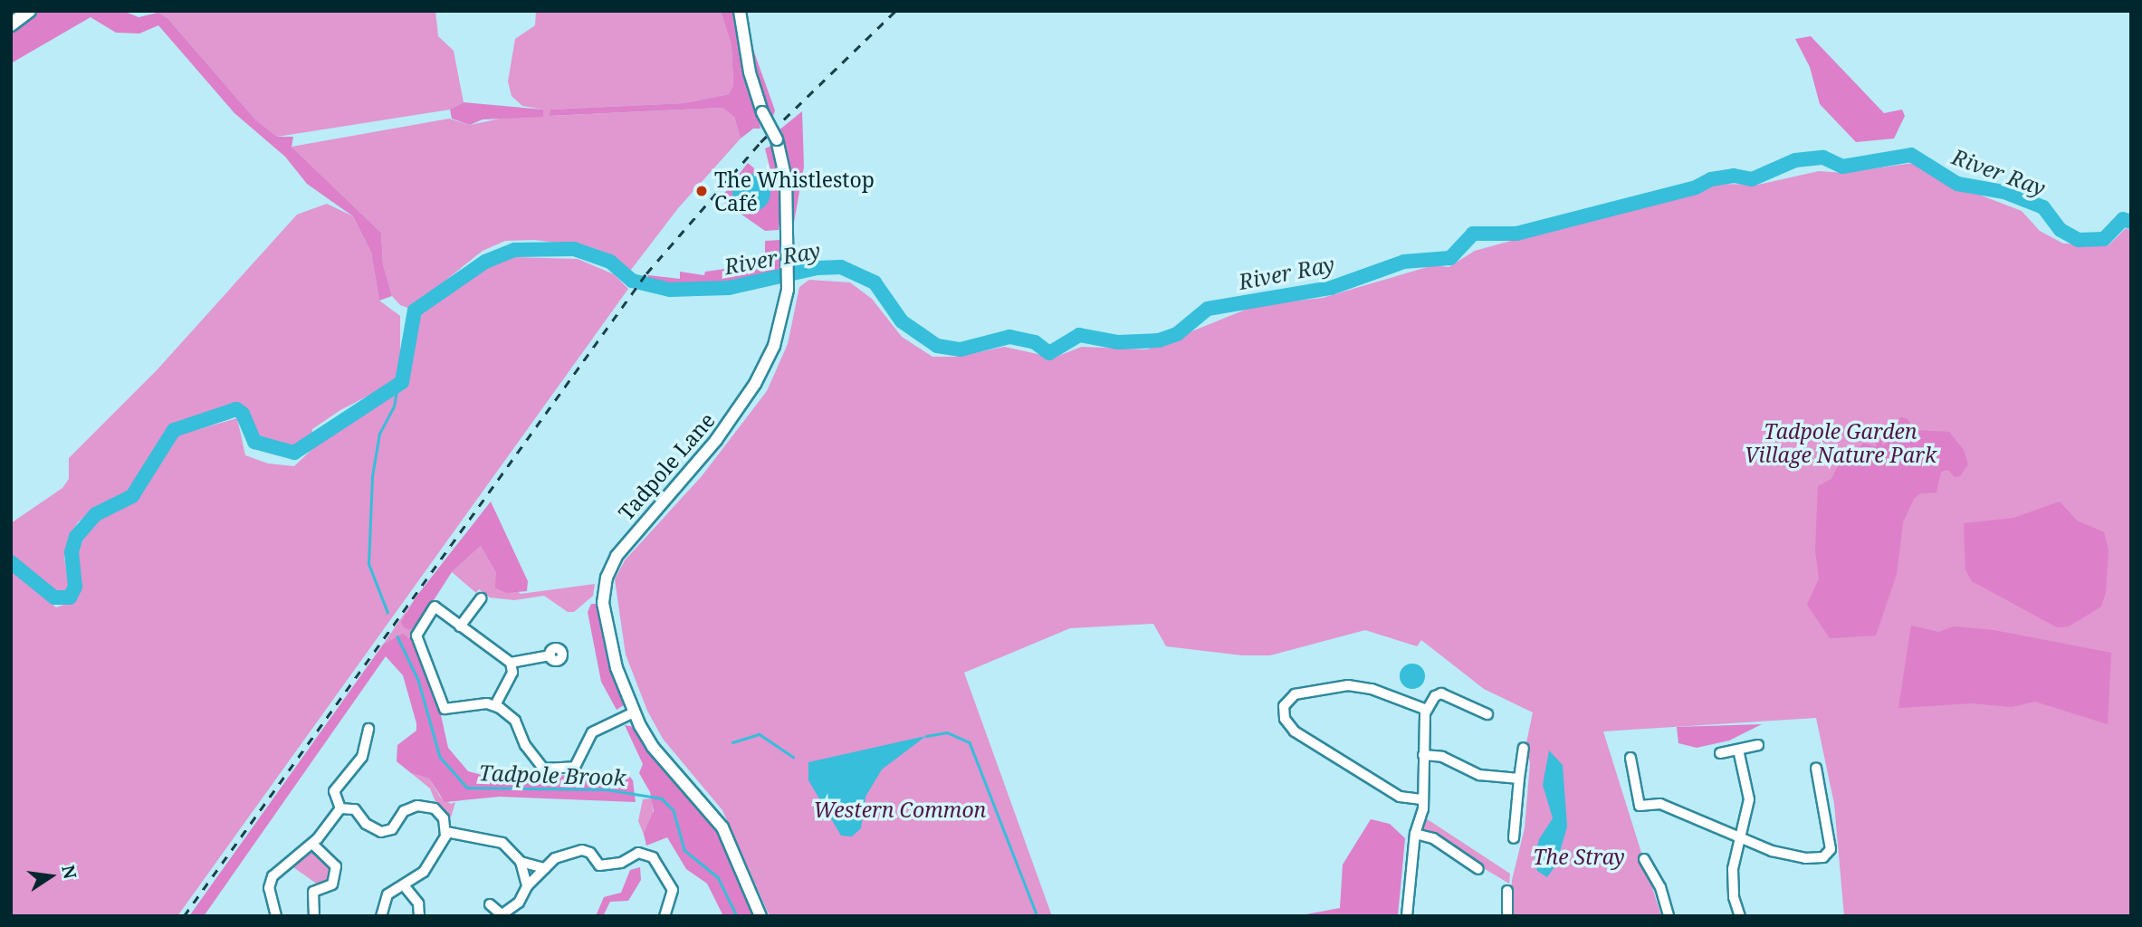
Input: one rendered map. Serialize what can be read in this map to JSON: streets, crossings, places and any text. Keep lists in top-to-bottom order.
{
  "streets": {
    "street": ["Tadpole Lane"]
  },
  "water": ["River Ray", "Tadpole Brook"],
  "parks": ["Tadpole Garden Village Nature Park", "Western Common", "The Stray"],
  "places": ["The Whistlestop Café"],
  "north": "right"
}
